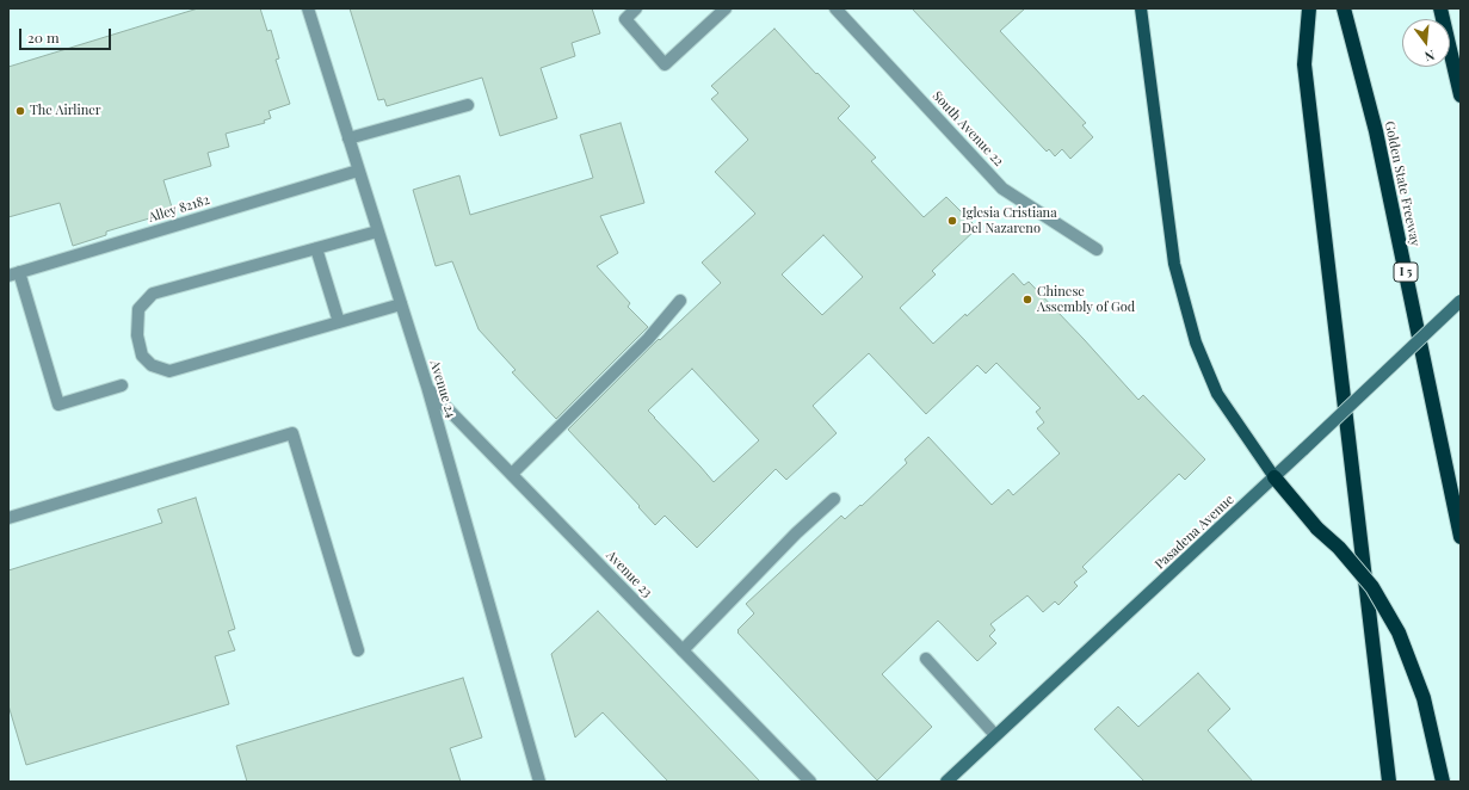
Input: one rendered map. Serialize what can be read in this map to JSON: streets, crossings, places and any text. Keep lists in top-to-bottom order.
{
  "streets": {
    "highway": ["Golden State Freeway", "I 5"],
    "main road": ["Pasadena Avenue"],
    "street": [
      "South Avenue 22",
      "Alley 82182",
      "Avenue 24",
      "Avenue 23"
    ]
  },
  "crossings": [
    ["Alley 82182", "Avenue 24"],
    ["Avenue 24", "Avenue 23"]
  ],
  "places": ["The Airliner", "Iglesia Cristiana Del Nazareno", "Chinese Assembly of God"],
  "scale_bar": "20 m",
  "north": "bottom"
}
